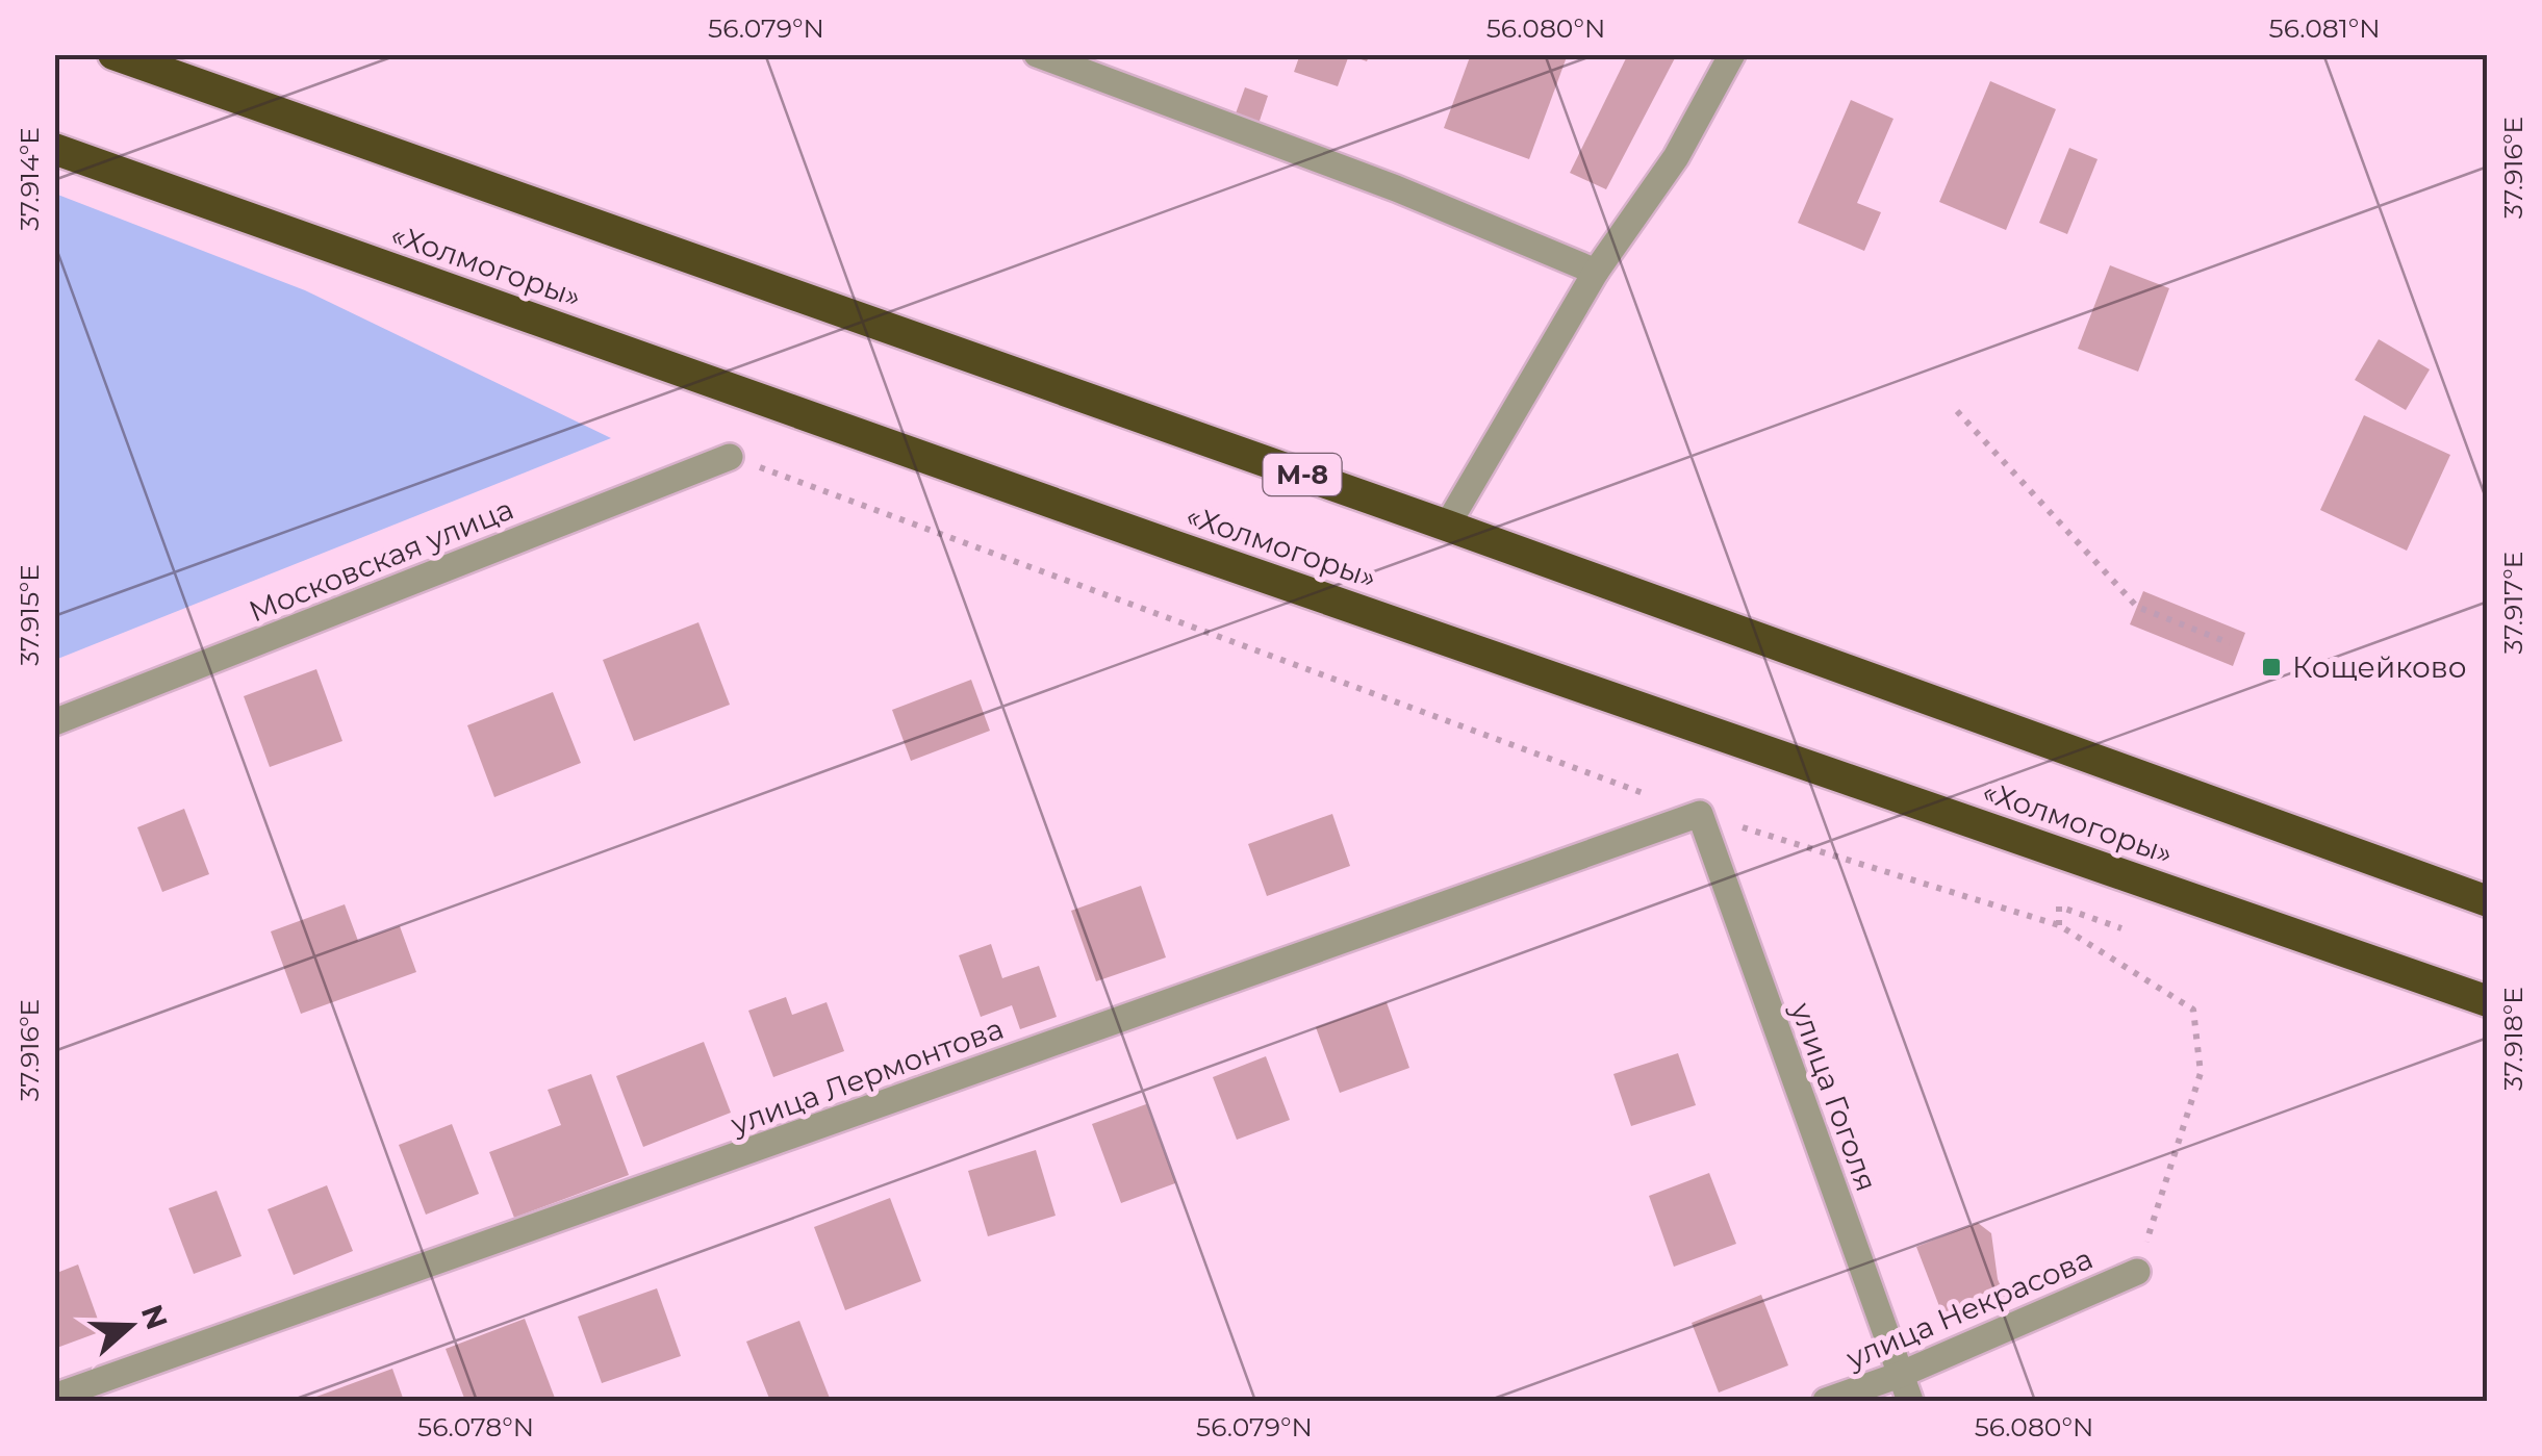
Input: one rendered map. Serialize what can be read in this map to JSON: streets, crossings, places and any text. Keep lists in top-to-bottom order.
{
  "streets": {
    "highway": ["«Холмогоры»", "М-8"],
    "street": [
      "Московская улица",
      "улица Лермонтова",
      "улица Гоголя",
      "улица Некрасова"
    ]
  },
  "crossings": [
    ["улица Лермонтова", "улица Гоголя"],
    ["улица Гоголя", "улица Некрасова"]
  ],
  "places": {
    "transit": ["Кощейково"]
  },
  "north": "right",
  "coordinates": [
    "56.079°N",
    "56.080°N",
    "56.081°N",
    "37.916°E",
    "37.914°E",
    "37.917°E",
    "37.915°E",
    "37.918°E",
    "56.078°N"
  ]
}
